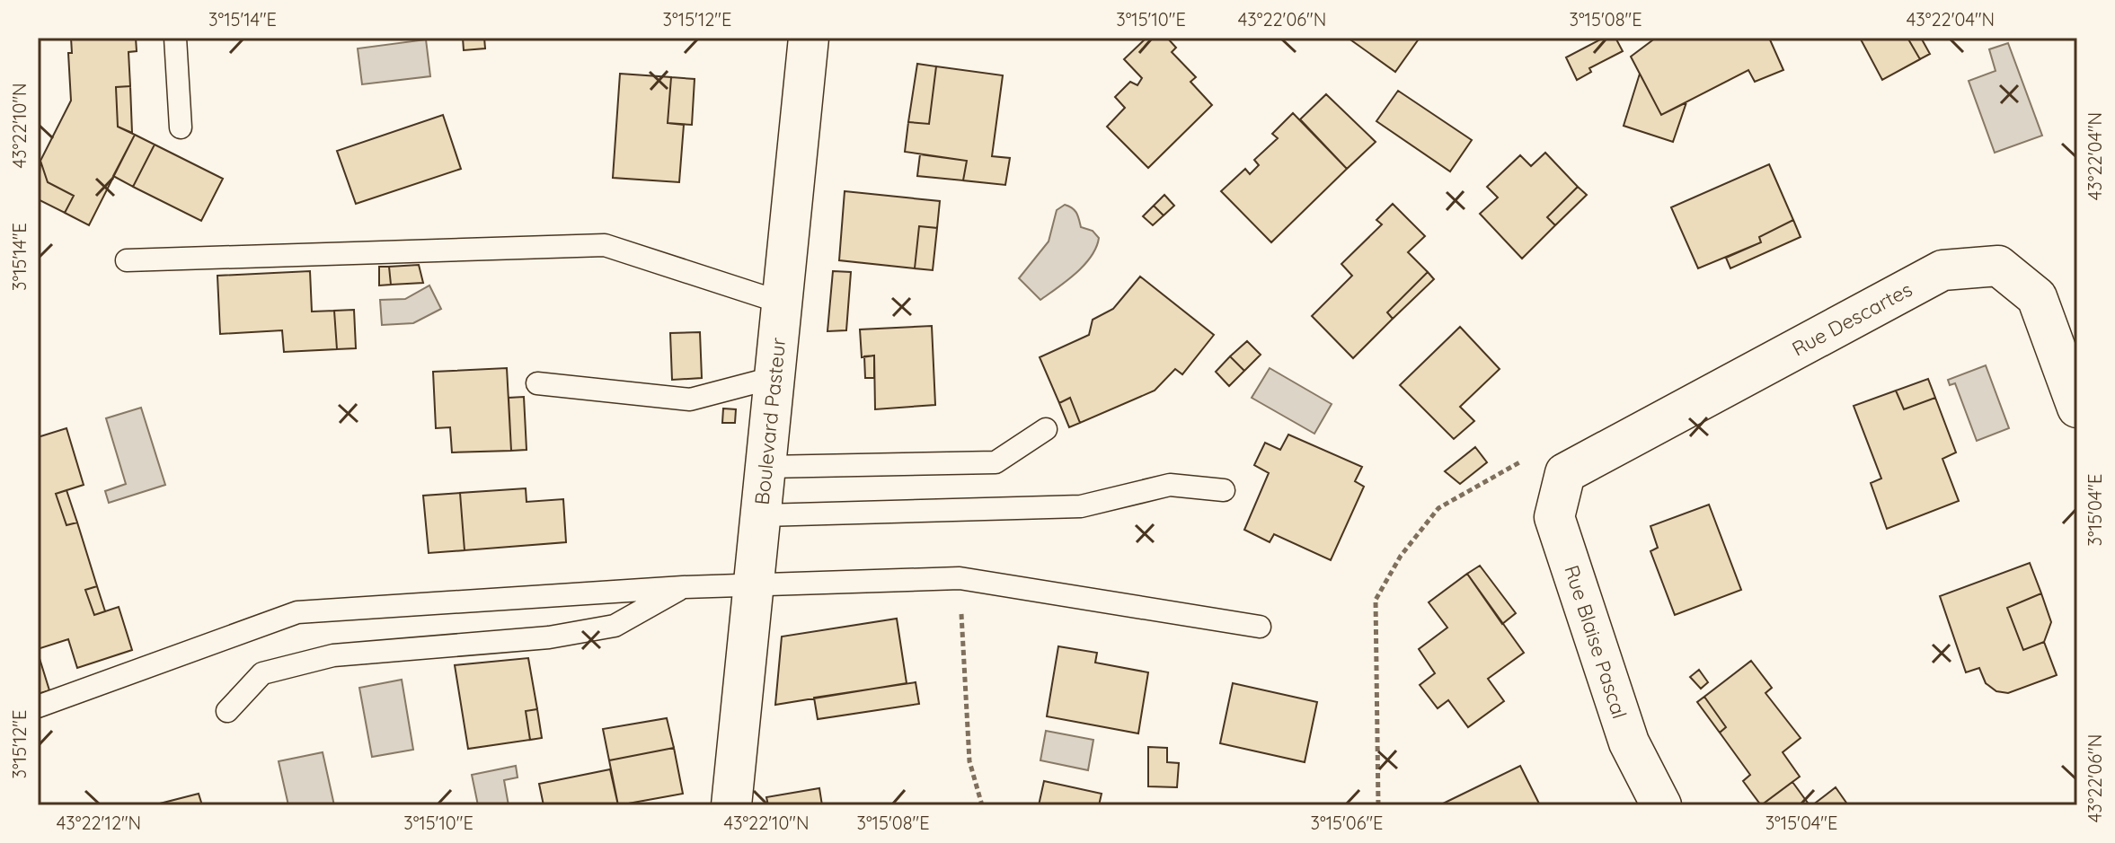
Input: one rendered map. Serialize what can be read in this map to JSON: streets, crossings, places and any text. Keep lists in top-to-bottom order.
{
  "streets": {
    "street": ["Rue Descartes", "Boulevard Pasteur", "Rue Blaise Pascal"]
  },
  "crossings": [
    ["Rue Descartes", "Rue Blaise Pascal"]
  ],
  "coordinates": [
    "3°15'14\"E",
    "3°15'12\"E",
    "3°15'10\"E",
    "43°22'06\"N",
    "3°15'08\"E",
    "43°22'04\"N",
    "43°22'10\"N",
    "3°15'04\"E",
    "43°22'12\"N",
    "3°15'06\"E"
  ]
}
